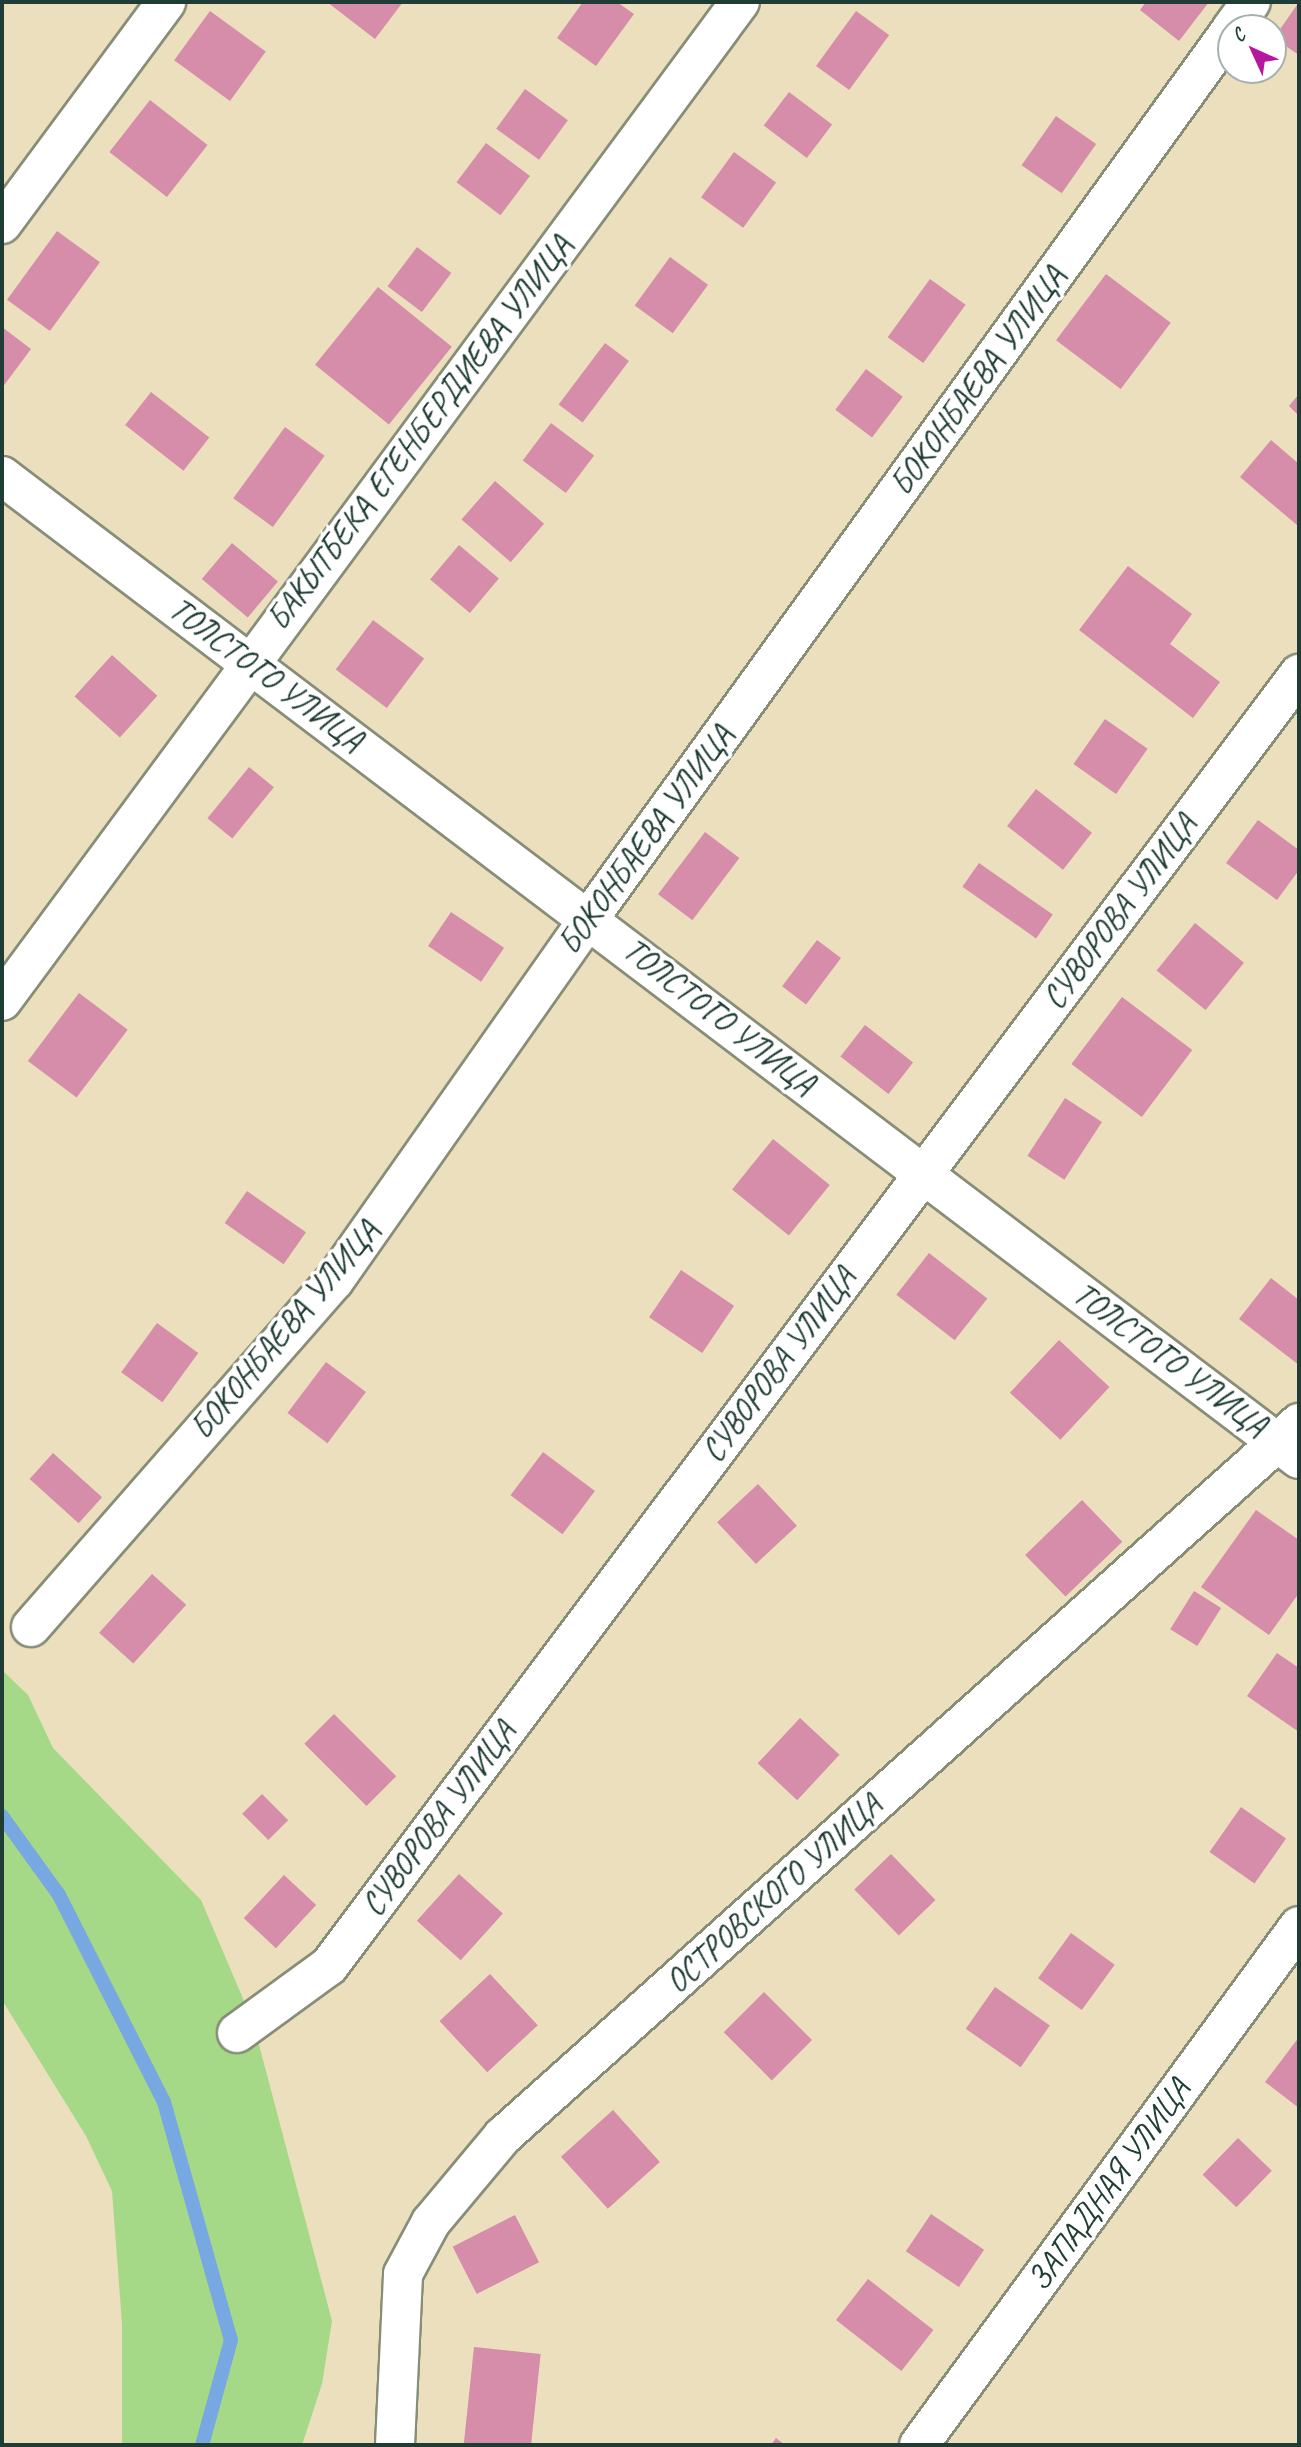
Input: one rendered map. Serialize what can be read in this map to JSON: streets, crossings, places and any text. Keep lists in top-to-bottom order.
{
  "streets": {
    "street": [
      "БОКОНБАЕВА УЛИЦА",
      "БАКЫТБЕКА ЕГЕНБЕРДИЕВА УЛИЦА",
      "ТОЛСТОГО УЛИЦА",
      "СУВОРОВА УЛИЦА",
      "ОСТРОВСКОГО УЛИЦА",
      "ЗАПАДНАЯ УЛИЦА"
    ]
  },
  "crossings": [
    ["БОКОНБАЕВА УЛИЦА", "ТОЛСТОГО УЛИЦА"],
    ["БАКЫТБЕКА ЕГЕНБЕРДИЕВА УЛИЦА", "ТОЛСТОГО УЛИЦА"],
    ["ТОЛСТОГО УЛИЦА", "СУВОРОВА УЛИЦА"],
    ["ТОЛСТОГО УЛИЦА", "ОСТРОВСКОГО УЛИЦА"]
  ],
  "north": "top left"
}
